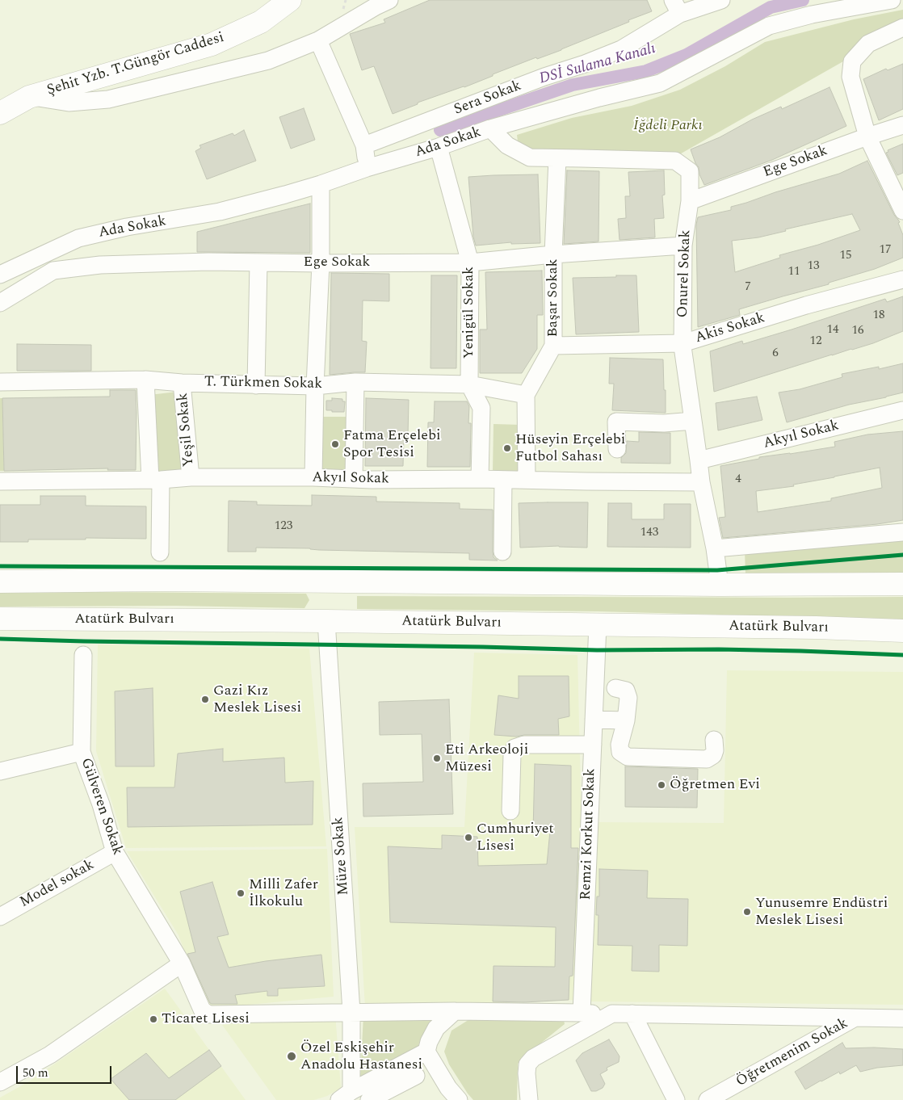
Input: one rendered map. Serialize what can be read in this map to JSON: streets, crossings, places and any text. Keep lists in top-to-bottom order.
{
  "streets": {
    "main road": ["Şehit Yzb. T.Güngör Caddesi", "Atatürk Bulvarı"],
    "street": [
      "Sera Sokak",
      "Ada Sokak",
      "Ege Sokak",
      "Onurel Sokak",
      "Başar Sokak",
      "Yenigül Sokak",
      "Akis Sokak",
      "T. Türkmen Sokak",
      "Yeşil Sokak",
      "Akyıl Sokak",
      "Gülveren Sokak",
      "Remzi Korkut Sokak",
      "Müze Sokak",
      "Model sokak",
      "Öğretmenim Sokak"
    ]
  },
  "crossings": [
    ["Ada Sokak", "Onurel Sokak"],
    ["Ada Sokak", "Yenigül Sokak"],
    ["Ege Sokak", "Onurel Sokak"],
    ["Ege Sokak", "Başar Sokak"],
    ["Ege Sokak", "Yenigül Sokak"],
    ["Onurel Sokak", "Başar Sokak"],
    ["Onurel Sokak", "Akis Sokak"],
    ["Onurel Sokak", "Akyıl Sokak"],
    ["Başar Sokak", "Akis Sokak"],
    ["Başar Sokak", "T. Türkmen Sokak"],
    ["Başar Sokak", "Akyıl Sokak"],
    ["Yenigül Sokak", "T. Türkmen Sokak"],
    ["Yenigül Sokak", "Akyıl Sokak"],
    ["T. Türkmen Sokak", "Yeşil Sokak"],
    ["Yeşil Sokak", "Akyıl Sokak"],
    ["Atatürk Bulvarı", "Remzi Korkut Sokak"],
    ["Atatürk Bulvarı", "Müze Sokak"],
    ["Gülveren Sokak", "Müze Sokak"],
    ["Gülveren Sokak", "Model sokak"]
  ],
  "water": ["DSİ Sulama Kanalı"],
  "parks": ["İğdeli Parkı"],
  "places": [
    "Fatma Erçelebi Spor Tesisi",
    "Hüseyin Erçelebi Futbol Sahası",
    "Gazi Kız Meslek Lisesi",
    "Eti Arkeoloji Müzesi",
    "Öğretmen Evi",
    "Cumhuriyet Lisesi",
    "Milli Zafer İlkokulu",
    "Yunusemre Endüstri Meslek Lisesi",
    "Ticaret Lisesi",
    "Özel Eskişehir Anadolu Hastanesi"
  ],
  "house_numbers": [
    "17",
    "15",
    "13",
    "11",
    "7",
    "18",
    "14",
    "16",
    "12",
    "6",
    "4",
    "123",
    "143"
  ],
  "scale_bar": "50 m"
}
